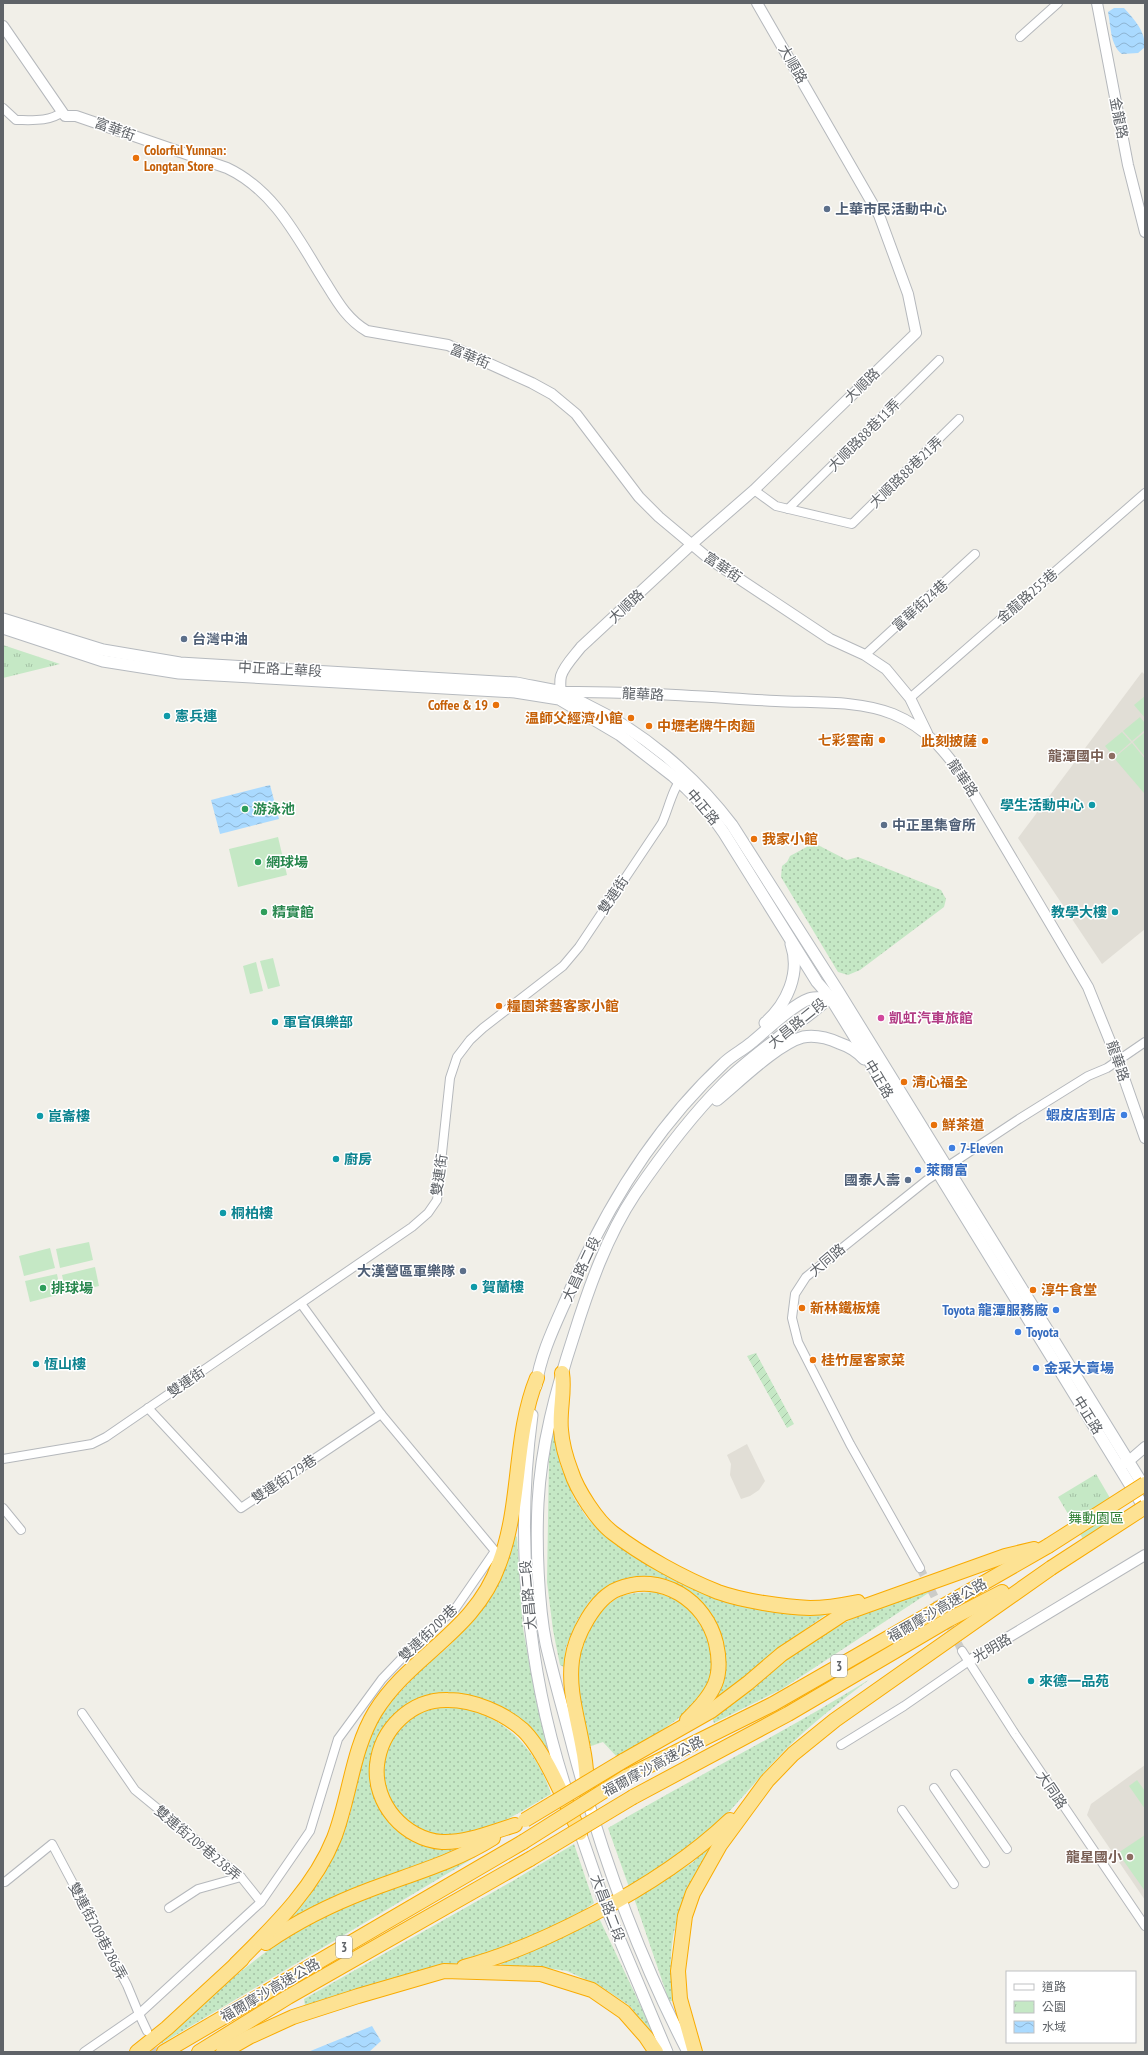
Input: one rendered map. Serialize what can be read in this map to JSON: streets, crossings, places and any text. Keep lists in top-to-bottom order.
{
  "streets": {
    "highway": ["福爾摩沙高速公路", "3"],
    "main road": ["中正路上華段", "中正路", "大昌路二段"],
    "street": [
      "大順路",
      "金龍路",
      "富華街",
      "大順路88巷11弄",
      "大順路88巷21弄",
      "金龍路255巷",
      "富華街24巷",
      "龍華路",
      "雙連街",
      "大同路",
      "雙連街279巷",
      "雙連街209巷",
      "光明路",
      "雙連街209巷238弄",
      "雙連街209巷286弄"
    ]
  },
  "crossings": [
    ["大順路", "富華街"],
    ["大順路", "中正路上華段"],
    ["大順路", "龍華路"],
    ["大順路", "中正路"],
    ["富華街", "金龍路255巷"],
    ["富華街", "富華街24巷"],
    ["富華街", "龍華路"],
    ["大順路88巷11弄", "大順路88巷21弄"],
    ["中正路上華段", "龍華路"],
    ["中正路上華段", "中正路"],
    ["龍華路", "中正路"],
    ["龍華路", "大同路"],
    ["中正路", "雙連街"],
    ["中正路", "大昌路二段"],
    ["中正路", "大同路"],
    ["中正路", "福爾摩沙高速公路"],
    ["雙連街", "雙連街279巷"],
    ["雙連街", "雙連街209巷"],
    ["大同路", "光明路"],
    ["雙連街279巷", "雙連街209巷"],
    ["雙連街209巷", "雙連街209巷238弄"]
  ],
  "parks": ["舞動園區"],
  "places": [
    "Colorful Yunnan: Longtan Store",
    "上華市民活動中心",
    "台灣中油",
    "Coffee & 19",
    "憲兵連",
    "温師父經濟小館",
    "中壢老牌牛肉麵",
    "七彩雲南",
    "此刻披薩",
    "龍潭國中",
    "學生活動中心",
    "游泳池",
    "中正里集會所",
    "我家小館",
    "網球場",
    "精實館",
    "教學大樓",
    "糧園茶藝客家小館",
    "凱虹汽車旅館",
    "軍官俱樂部",
    "清心福全",
    "蝦皮店到店",
    "崑崙樓",
    "鮮茶道",
    "7-Eleven",
    "廚房",
    "萊爾富",
    "國泰人壽",
    "桐柏樓",
    "大漢營區軍樂隊",
    "賀蘭樓",
    "排球場",
    "淳牛食堂",
    "新林鐵板燒",
    "Toyota 龍潭服務廠",
    "Toyota",
    "桂竹屋客家菜",
    "恆山樓",
    "金采大賣場",
    "來德一品苑",
    "龍星國小"
  ],
  "legend": ["道路", "公園", "水域"]
}
